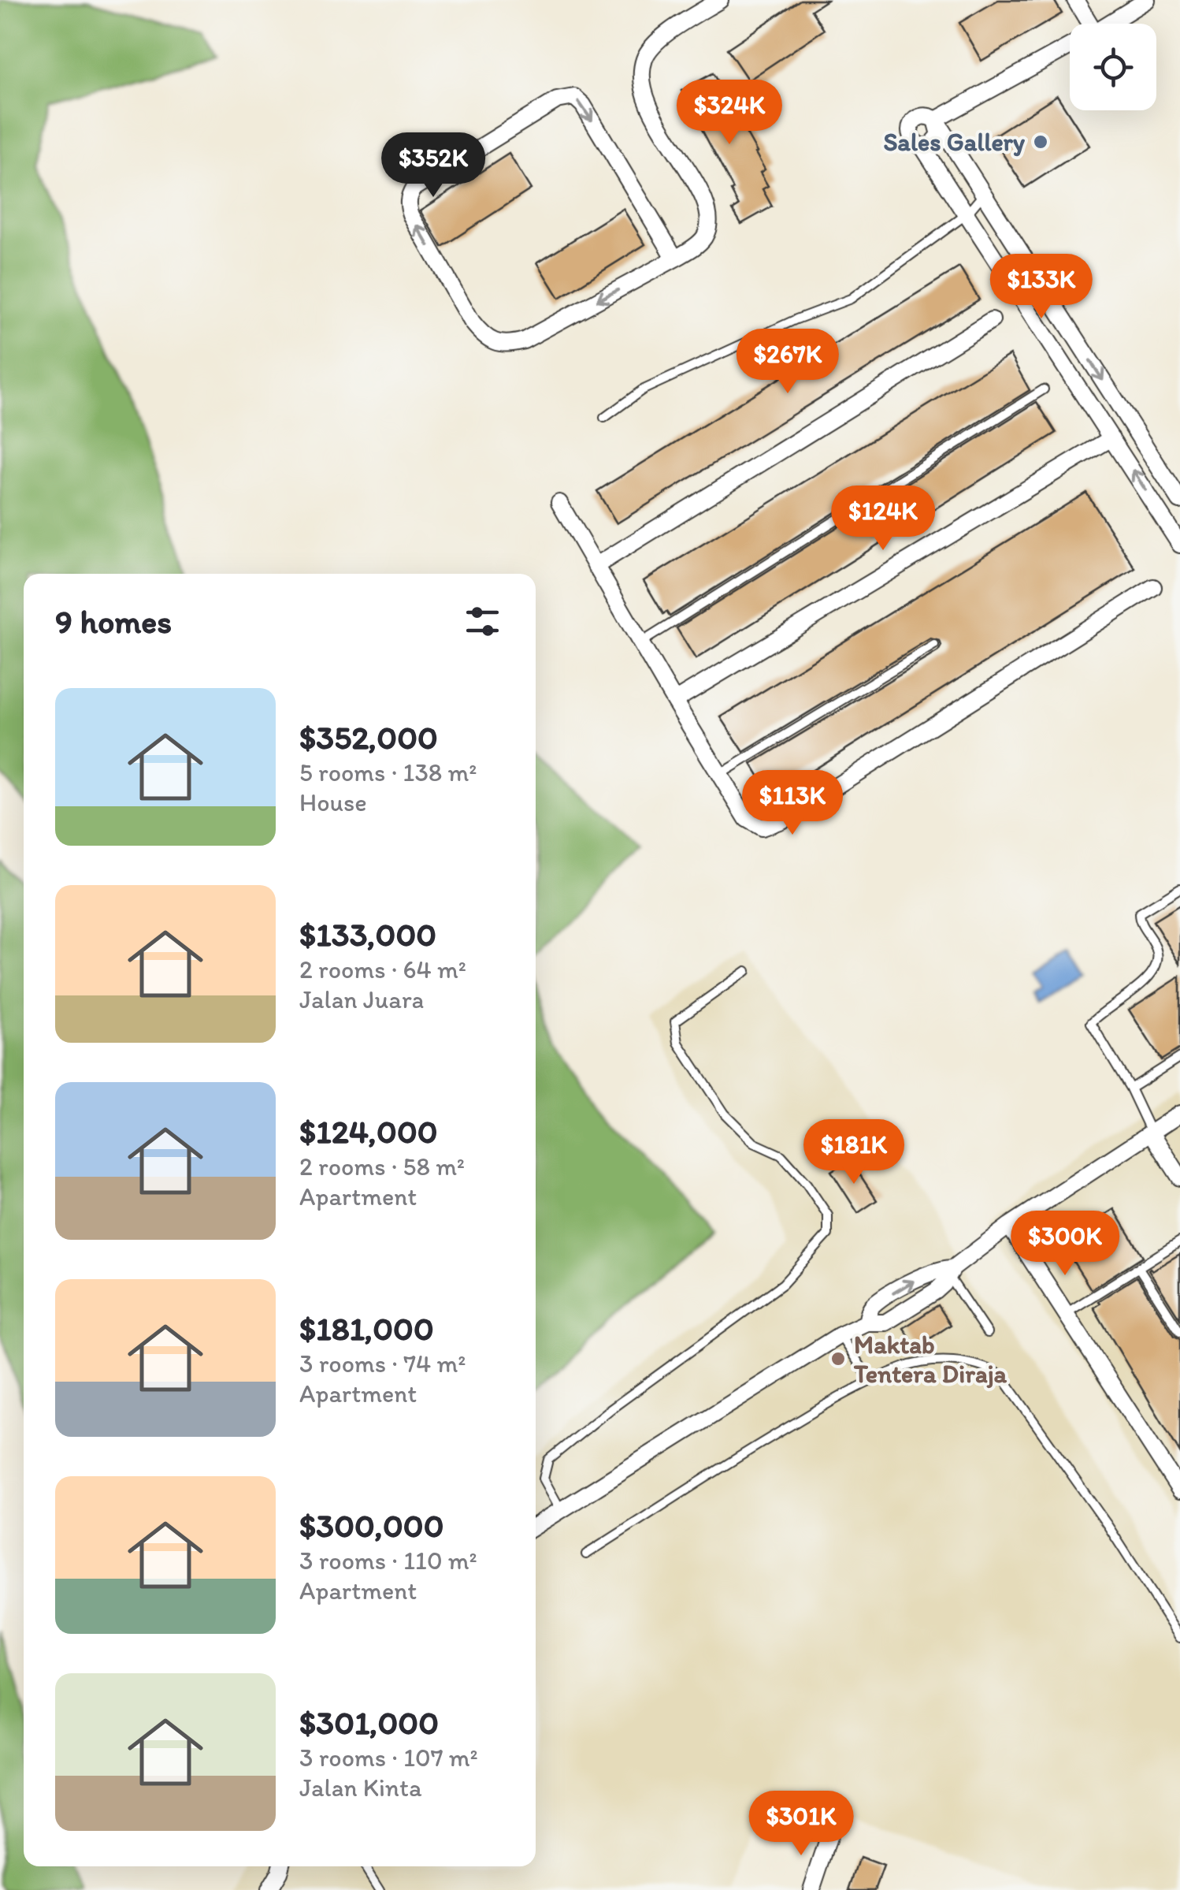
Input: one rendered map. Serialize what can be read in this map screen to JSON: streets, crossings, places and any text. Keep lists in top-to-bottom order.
{
  "places": ["Sales Gallery", "Maktab Tentera Diraja"],
  "page": {
    "price": [
      "$324K",
      "$352K",
      "$133K",
      "$267K",
      "$124K",
      "$113K",
      "$181K",
      "$300K",
      "$301K"
    ],
    "heading": "9 homes",
    "list": [
      {
        "name": "$352,000",
        "note": "5 rooms · 138 m² · House"
      },
      {
        "name": "$133,000",
        "note": "2 rooms · 64 m² · Jalan Juara"
      },
      {
        "name": "$124,000",
        "note": "2 rooms · 58 m² · Apartment"
      },
      {
        "name": "$181,000",
        "note": "3 rooms · 74 m² · Apartment"
      },
      {
        "name": "$300,000",
        "note": "3 rooms · 110 m² · Apartment"
      },
      {
        "name": "$301,000",
        "note": "3 rooms · 107 m² · Jalan Kinta"
      }
    ]
  }
}
